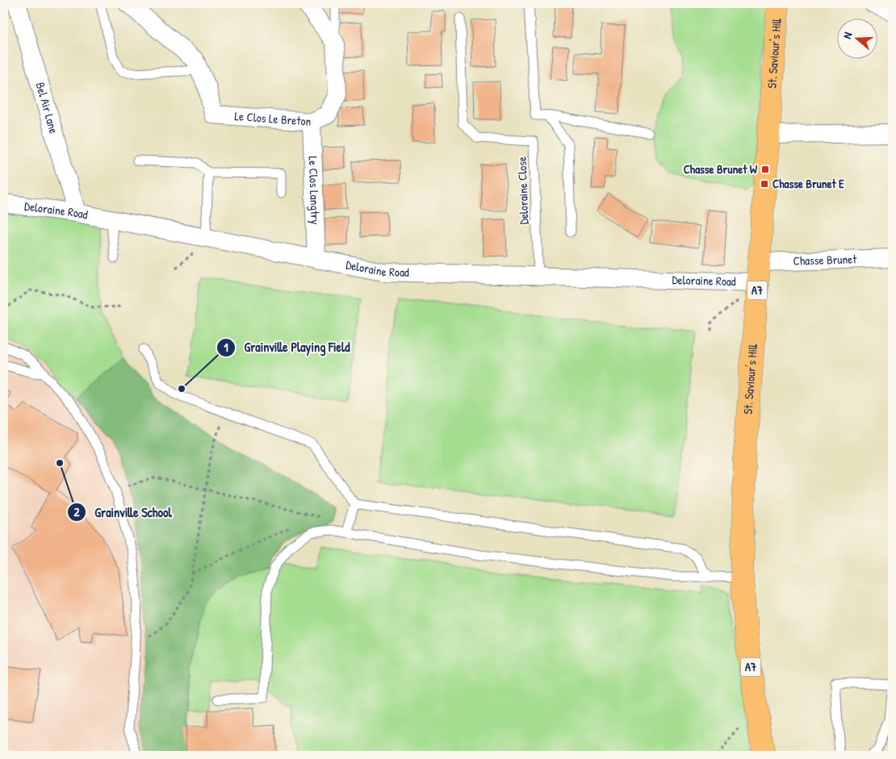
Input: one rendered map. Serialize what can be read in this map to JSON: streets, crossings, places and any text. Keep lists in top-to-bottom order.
{
  "streets": {
    "main road": ["St. Saviour's Hill", "A7"],
    "street": [
      "Bel Air Lane",
      "Le Clos Le Breton",
      "Le Clos Langtry",
      "Deloraine Road",
      "Chasse Brunet"
    ],
    "lane": ["Deloraine Close"]
  },
  "crossings": [
    ["St. Saviour's Hill", "Deloraine Road"],
    ["St. Saviour's Hill", "Chasse Brunet"],
    ["Bel Air Lane", "Deloraine Road"],
    ["Le Clos Le Breton", "Le Clos Langtry"],
    ["Le Clos Langtry", "Deloraine Road"],
    ["Deloraine Close", "Deloraine Road"],
    ["Deloraine Road", "Chasse Brunet"]
  ],
  "places": {
    "transit": ["Chasse Brunet W", "Chasse Brunet E"],
    "other": ["Grainville Playing Field", "Grainville School"]
  },
  "north": "left"
}
